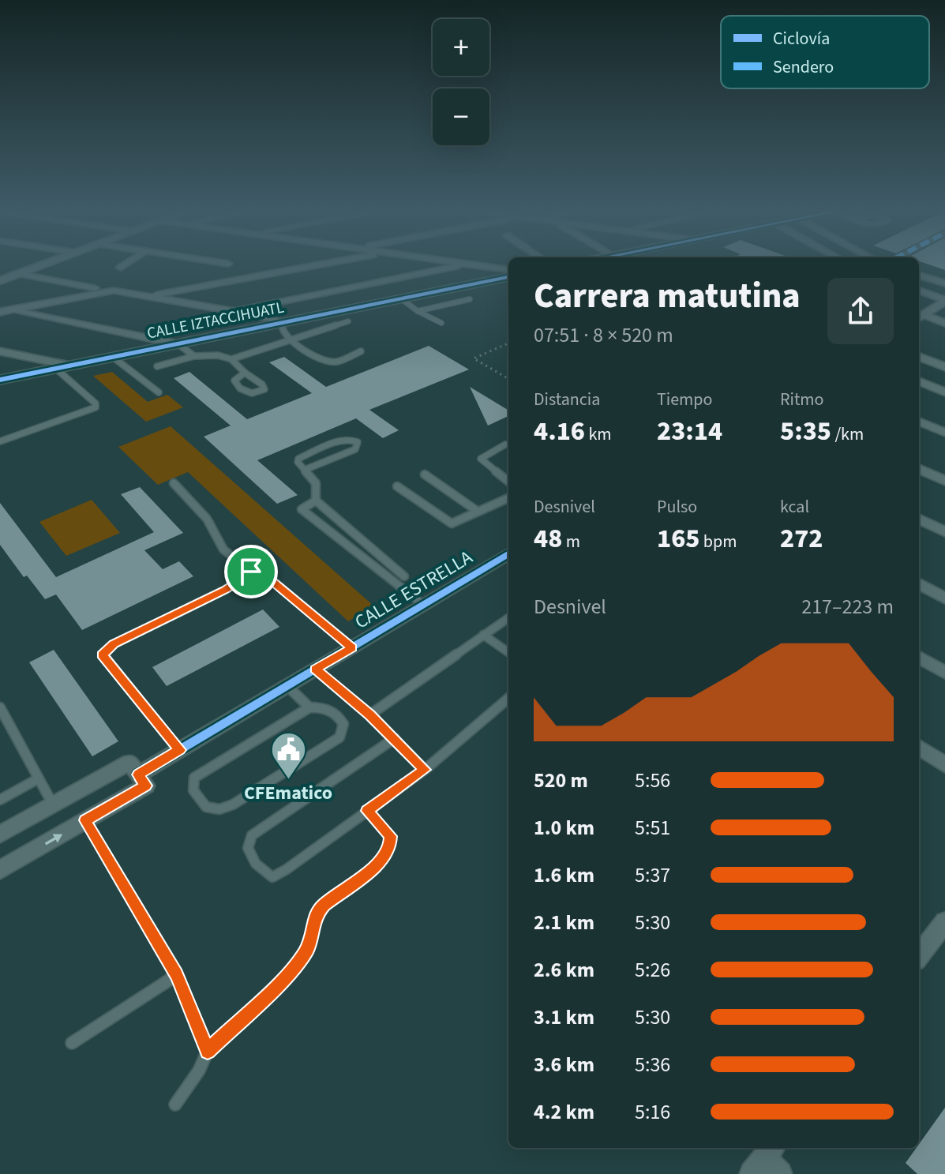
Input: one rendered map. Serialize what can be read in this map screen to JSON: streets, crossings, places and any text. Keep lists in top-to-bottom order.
{
  "streets": {
    "street": ["CALLE IZTACCIHUATL", "CALLE ESTRELLA"]
  },
  "places": {
    "public building": ["CFEmatico"]
  },
  "legend": ["Ciclovía", "Sendero"],
  "page": {
    "map_buttons": ["+", "−"],
    "heading": ["Carrera matutina", "07:51 · 8 × 520 m"],
    "stats": [
      ["Distancia", "4.16 km"],
      ["Tiempo", "23:14"],
      ["Ritmo", "5:35 /km"],
      ["Desnivel", "48 m"],
      ["Pulso", "165 bpm"],
      ["kcal", "272"]
    ],
    "chart": ["Desnivel", "217–223 m"],
    "list": [
      {
        "name": "520 m",
        "note": "5:56"
      },
      {
        "name": "1.0 km",
        "note": "5:51"
      },
      {
        "name": "1.6 km",
        "note": "5:37"
      },
      {
        "name": "2.1 km",
        "note": "5:30"
      },
      {
        "name": "2.6 km",
        "note": "5:26"
      },
      {
        "name": "3.1 km",
        "note": "5:30"
      },
      {
        "name": "3.6 km",
        "note": "5:36"
      },
      {
        "name": "4.2 km",
        "note": "5:16"
      }
    ]
  }
}
